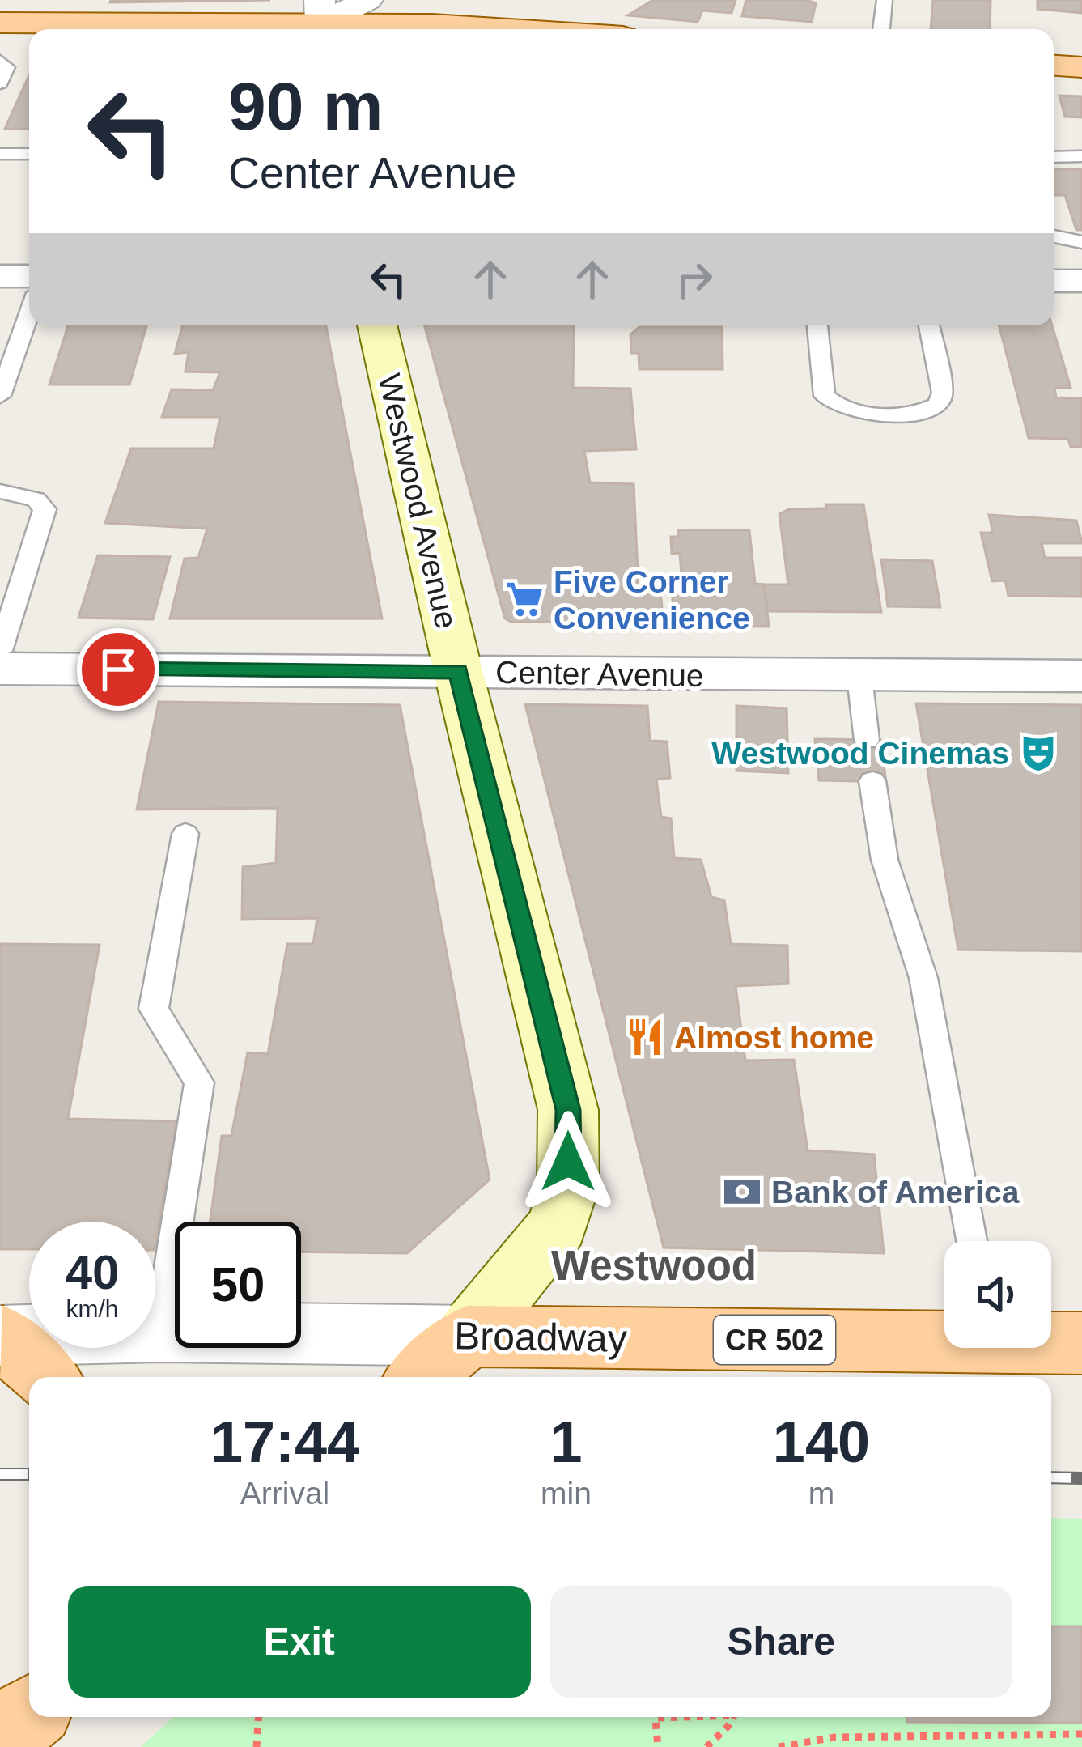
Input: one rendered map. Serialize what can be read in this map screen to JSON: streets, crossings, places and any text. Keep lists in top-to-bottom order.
{
  "streets": {
    "main road": ["Westwood Avenue", "Broadway", "CR 502"],
    "street": ["Center Avenue"]
  },
  "crossings": [
    ["Westwood Avenue", "Center Avenue"],
    ["Westwood Avenue", "Broadway"]
  ],
  "districts": ["Westwood"],
  "places": {
    "supermarket": ["Five Corner Convenience"],
    "theatre": ["Westwood Cinemas"],
    "restaurant": ["Almost home"],
    "bank": ["Bank of America"]
  },
  "page": {
    "turn": ["90 m", "Center Avenue"],
    "speed": "40 km/h",
    "limit": "50",
    "eta": [
      "17:44",
      "Arrival",
      "1",
      "min",
      "140",
      "m"
    ],
    "buttons": ["Exit", "Share"]
  }
}
